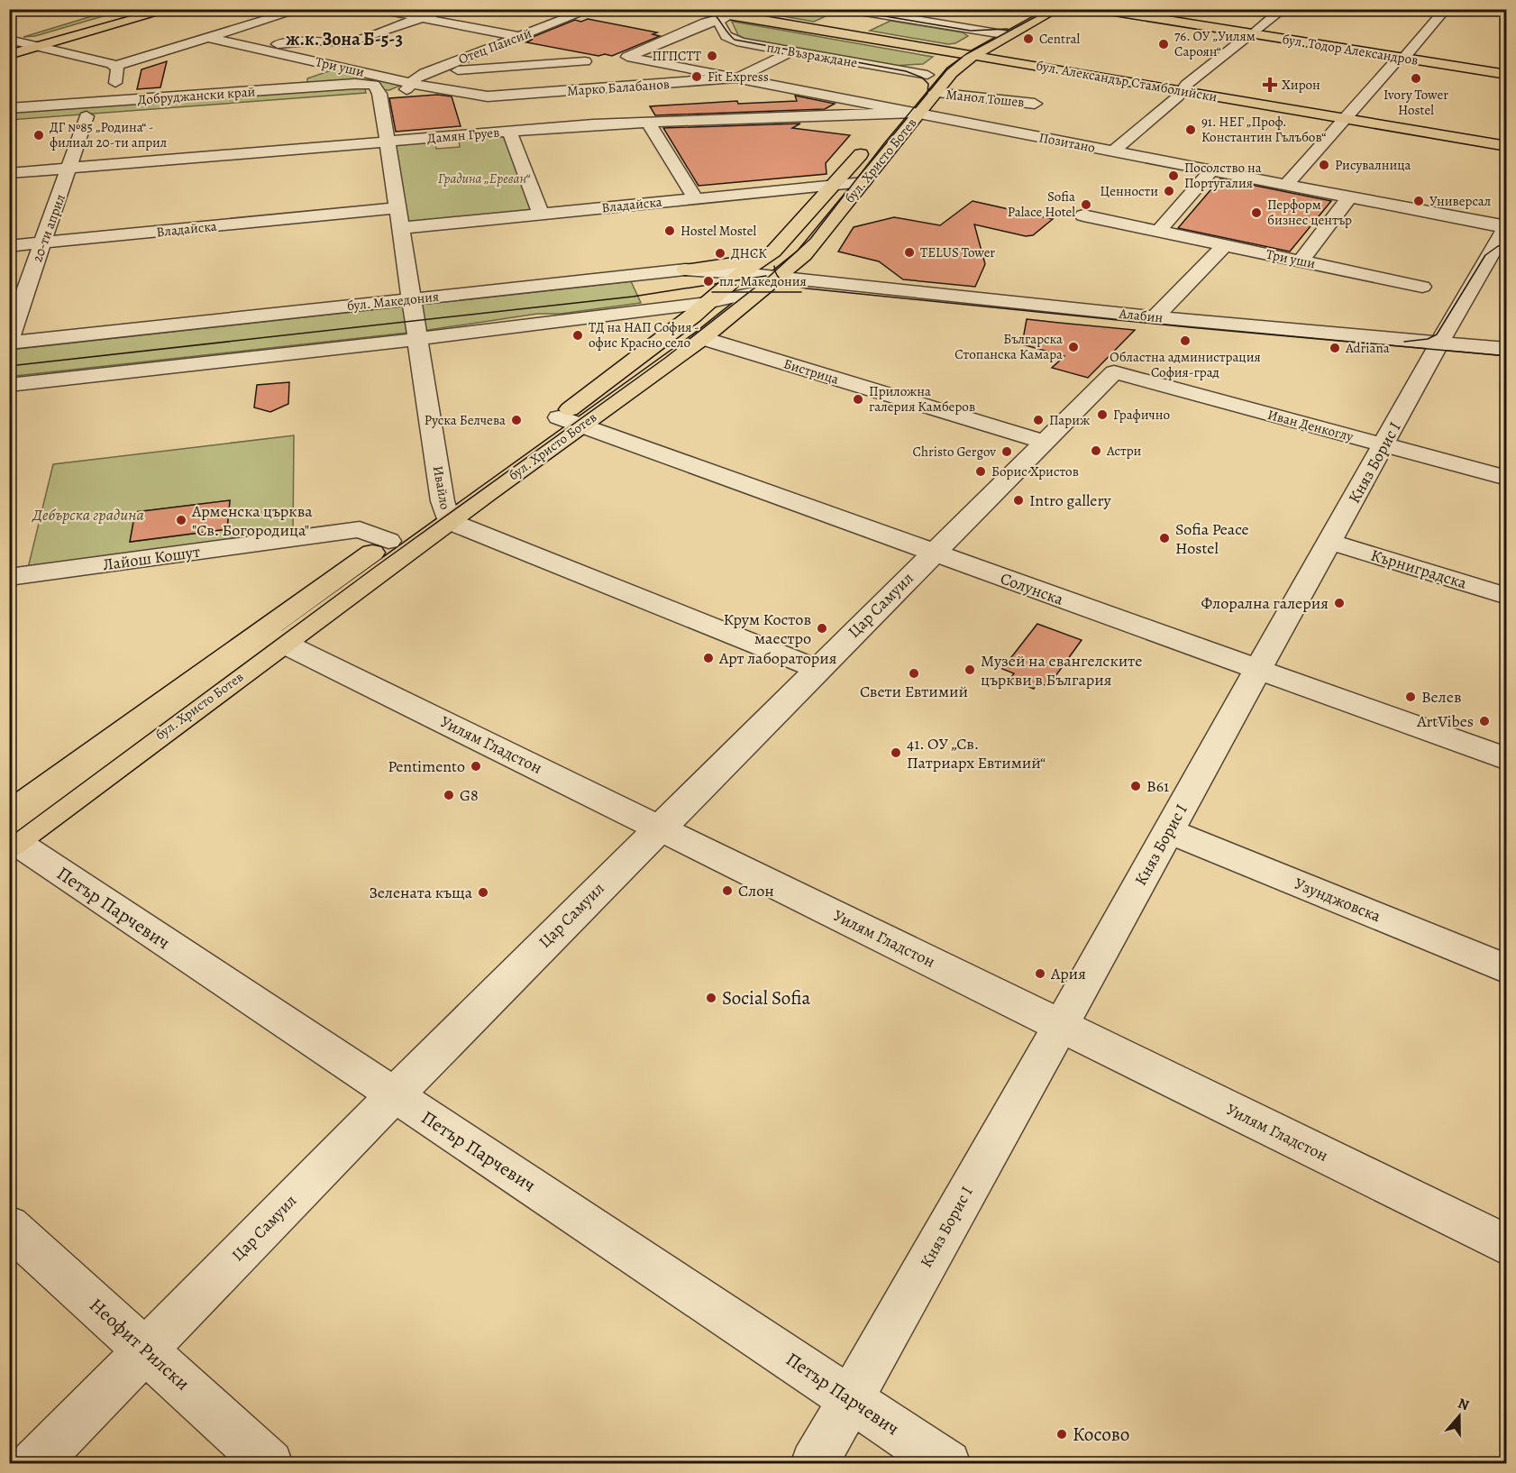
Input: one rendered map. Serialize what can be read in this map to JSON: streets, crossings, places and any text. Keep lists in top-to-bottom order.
{
  "streets": {
    "main road": ["бул. Тодор Александров", "бул. Александър Стамболийски", "бул. Христо Ботев"],
    "street": [
      "Отец Паисий",
      "пл. Възраждане",
      "Три уши",
      "Марко Балабанов",
      "Добруджански край",
      "Манол Тошев",
      "Дамян Груев",
      "Позитано",
      "Владайска",
      "20-ти април",
      "бул. Македония",
      "Алабин",
      "Бистрица",
      "Иван Денкоглу",
      "Княз Борис I",
      "Ивайло",
      "Лайош Кошут",
      "Кърниградска",
      "Солунска",
      "Цар Самуил",
      "Уилям Гладстон",
      "Узунджовска",
      "Петър Парчевич",
      "Неофит Рилски"
    ]
  },
  "crossings": [
    ["Отец Паисий", "Три уши"],
    ["Отец Паисий", "Добруджански край"],
    ["пл. Възраждане", "бул. Александър Стамболийски"],
    ["пл. Възраждане", "Марко Балабанов"],
    ["пл. Възраждане", "бул. Христо Ботев"],
    ["Три уши", "Добруджански край"],
    ["бул. Александър Стамболийски", "бул. Христо Ботев"],
    ["Марко Балабанов", "Добруджански край"],
    ["Добруджански край", "20-ти април"],
    ["Добруджански край", "Ивайло"],
    ["Манол Тошев", "бул. Христо Ботев"],
    ["Дамян Груев", "Позитано"],
    ["Дамян Груев", "бул. Христо Ботев"],
    ["Дамян Груев", "20-ти април"],
    ["Дамян Груев", "Ивайло"],
    ["Позитано", "бул. Христо Ботев"],
    ["Позитано", "Княз Борис I"],
    ["бул. Христо Ботев", "Владайска"],
    ["бул. Христо Ботев", "бул. Македония"],
    ["бул. Христо Ботев", "Алабин"],
    ["бул. Христо Ботев", "Бистрица"],
    ["бул. Христо Ботев", "Ивайло"],
    ["бул. Христо Ботев", "Лайош Кошут"],
    ["бул. Христо Ботев", "Солунска"],
    ["бул. Христо Ботев", "Уилям Гладстон"],
    ["бул. Христо Ботев", "Петър Парчевич"],
    ["Владайска", "20-ти април"],
    ["Владайска", "Ивайло"],
    ["20-ти април", "бул. Македония"],
    ["бул. Македония", "Алабин"],
    ["бул. Македония", "Ивайло"],
    ["Алабин", "Княз Борис I"],
    ["Бистрица", "Цар Самуил"],
    ["Иван Денкоглу", "Княз Борис I"],
    ["Иван Денкоглу", "Цар Самуил"],
    ["Княз Борис I", "Кърниградска"],
    ["Княз Борис I", "Солунска"],
    ["Княз Борис I", "Уилям Гладстон"],
    ["Княз Борис I", "Узунджовска"],
    ["Княз Борис I", "Петър Парчевич"],
    ["Ивайло", "Цар Самуил"],
    ["Солунска", "Цар Самуил"],
    ["Цар Самуил", "Уилям Гладстон"],
    ["Цар Самуил", "Петър Парчевич"],
    ["Цар Самуил", "Неофит Рилски"]
  ],
  "districts": ["ж.к. Зона Б-5-3"],
  "parks": ["Градина „Ереван“", "Дебърска градина"],
  "places": {
    "other": [
      "Central",
      "76. ОУ „Уилям Сароян“",
      "ПГПСТТ",
      "Fit Express",
      "Ivory Tower Hostel",
      "91. НЕГ „Проф. Константин Гълъбов“",
      "ДГ №85 „Родина“ - филиал 20-ти април",
      "Рисувалница",
      "Посолство на Португалия",
      "Ценности",
      "Универсал",
      "Sofia Palace Hotel",
      "Перформ бизнес център",
      "Hostel Mostel",
      "TELUS Tower",
      "ДНСК",
      "пл. Македония",
      "ТД на НАП София - офис Красно село",
      "Областна администрация София-град",
      "Българска Стопанска Камара",
      "Adriana",
      "Приложна галерия Камберов",
      "Графично",
      "Руска Белчева",
      "Париж",
      "Астри",
      "Christo Gergov",
      "Борис Христов",
      "Intro gallery",
      "Арменска църква \"Св. Богородица\"",
      "Sofia Peace Hostel",
      "Флорална галерия",
      "Крум Костов маестро",
      "Арт лаборатория",
      "Музей на евангелските църкви в България",
      "Свети Евтимий",
      "Велев",
      "ArtVibes",
      "41. ОУ „Св. Патриарх Евтимий“",
      "Pentimento",
      "B61",
      "G8",
      "Слон",
      "Зелената къща",
      "Ария",
      "Social Sofia",
      "Косово"
    ],
    "health": ["Хирон"]
  },
  "north": "top"
}
